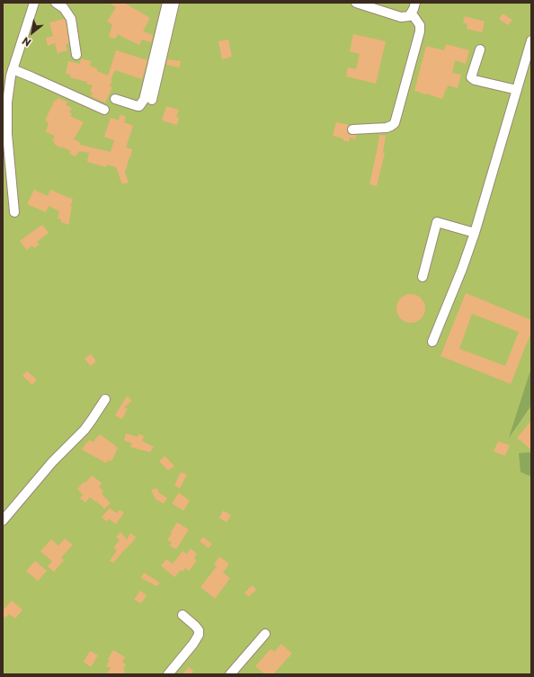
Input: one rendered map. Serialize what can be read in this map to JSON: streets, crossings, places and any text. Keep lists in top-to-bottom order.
{
  "north": "bottom left"
}
